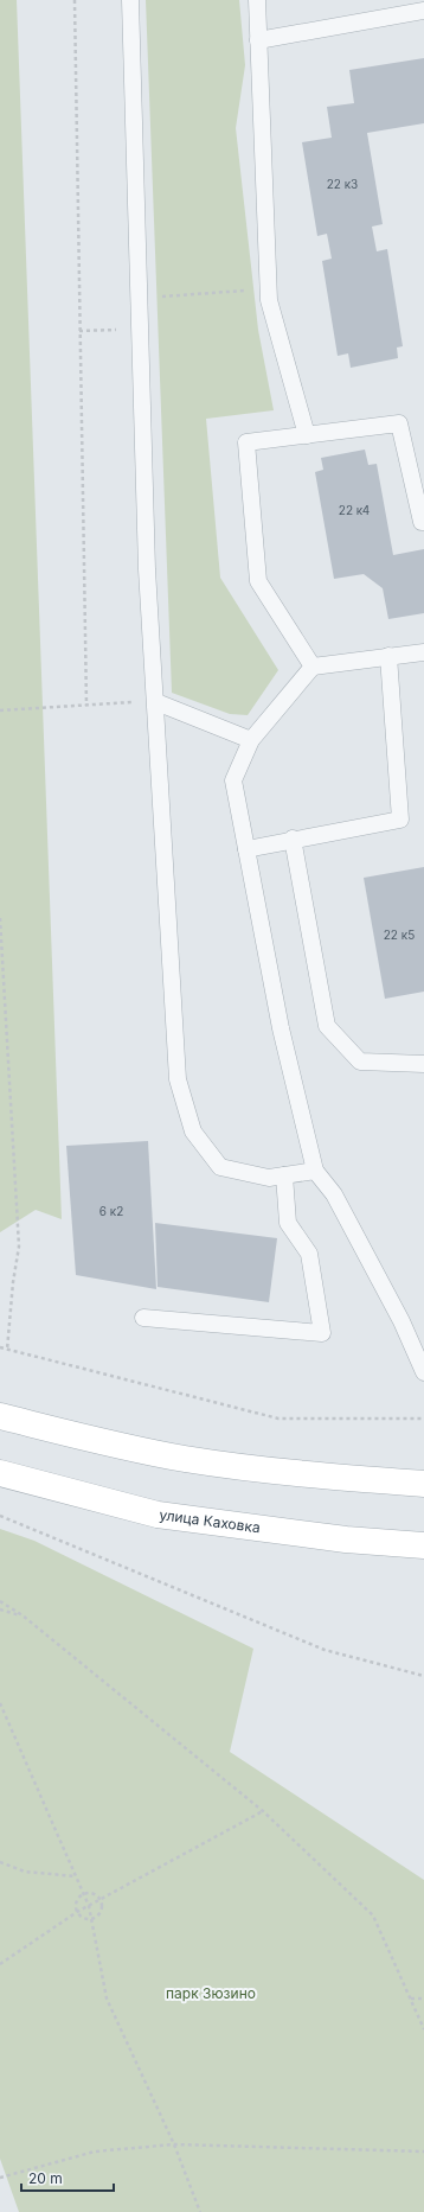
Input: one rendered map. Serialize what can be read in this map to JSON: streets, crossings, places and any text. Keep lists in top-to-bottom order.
{
  "streets": {
    "main road": ["улица Каховка"]
  },
  "parks": ["парк Зюзино"],
  "house_numbers": [
    "22 к3",
    "22 к4",
    "22 к5",
    "6 к2"
  ],
  "scale_bar": "20 m"
}
